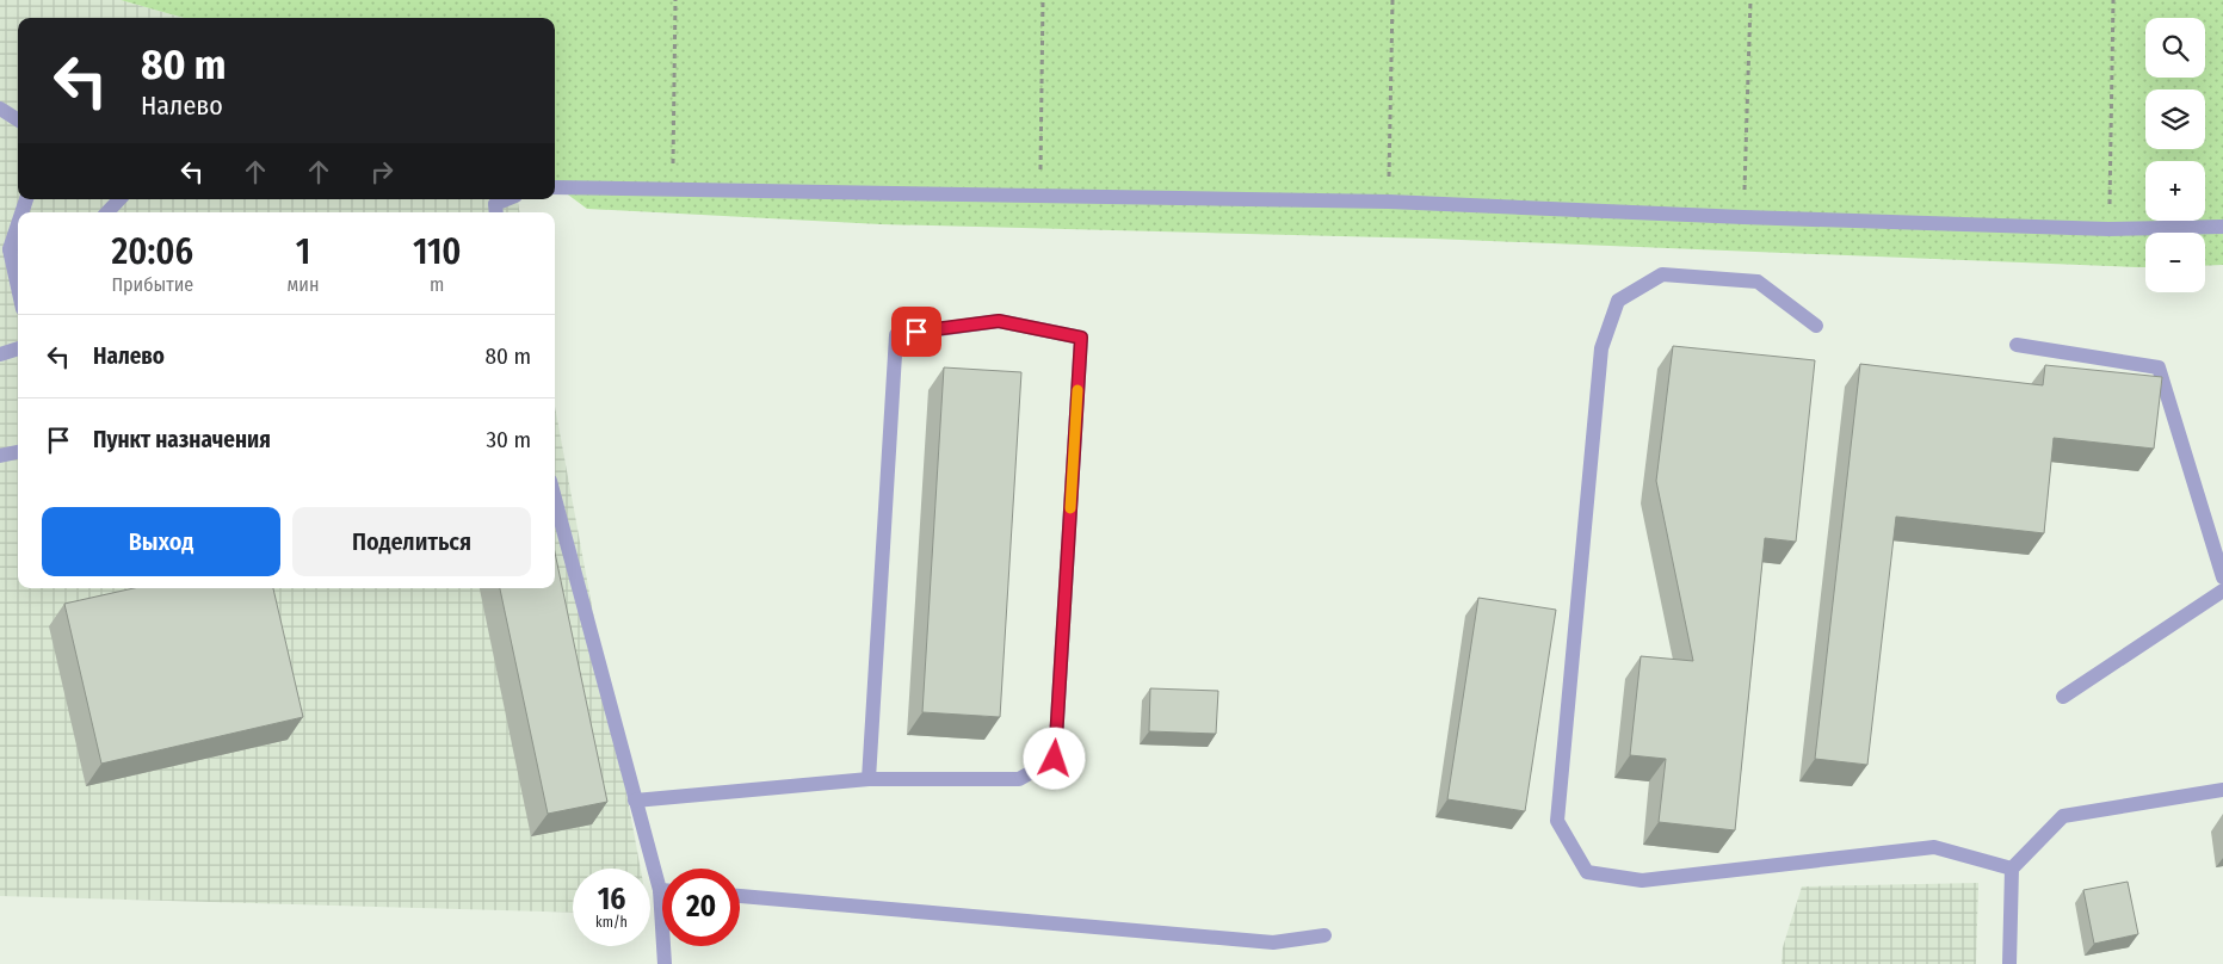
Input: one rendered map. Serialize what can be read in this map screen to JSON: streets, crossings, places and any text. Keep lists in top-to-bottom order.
{
  "page": {
    "map_buttons": ["+", "−"],
    "turn": ["80 m", "Налево"],
    "eta": [
      "20:06",
      "Прибытие",
      "1",
      "мин",
      "110",
      "m"
    ],
    "list": [
      {
        "name": "Налево",
        "value": "80 m"
      },
      {
        "name": "Пункт назначения",
        "value": "30 m"
      }
    ],
    "buttons": ["Выход", "Поделиться"],
    "speed": "16 km/h",
    "limit": "20"
  }
}
